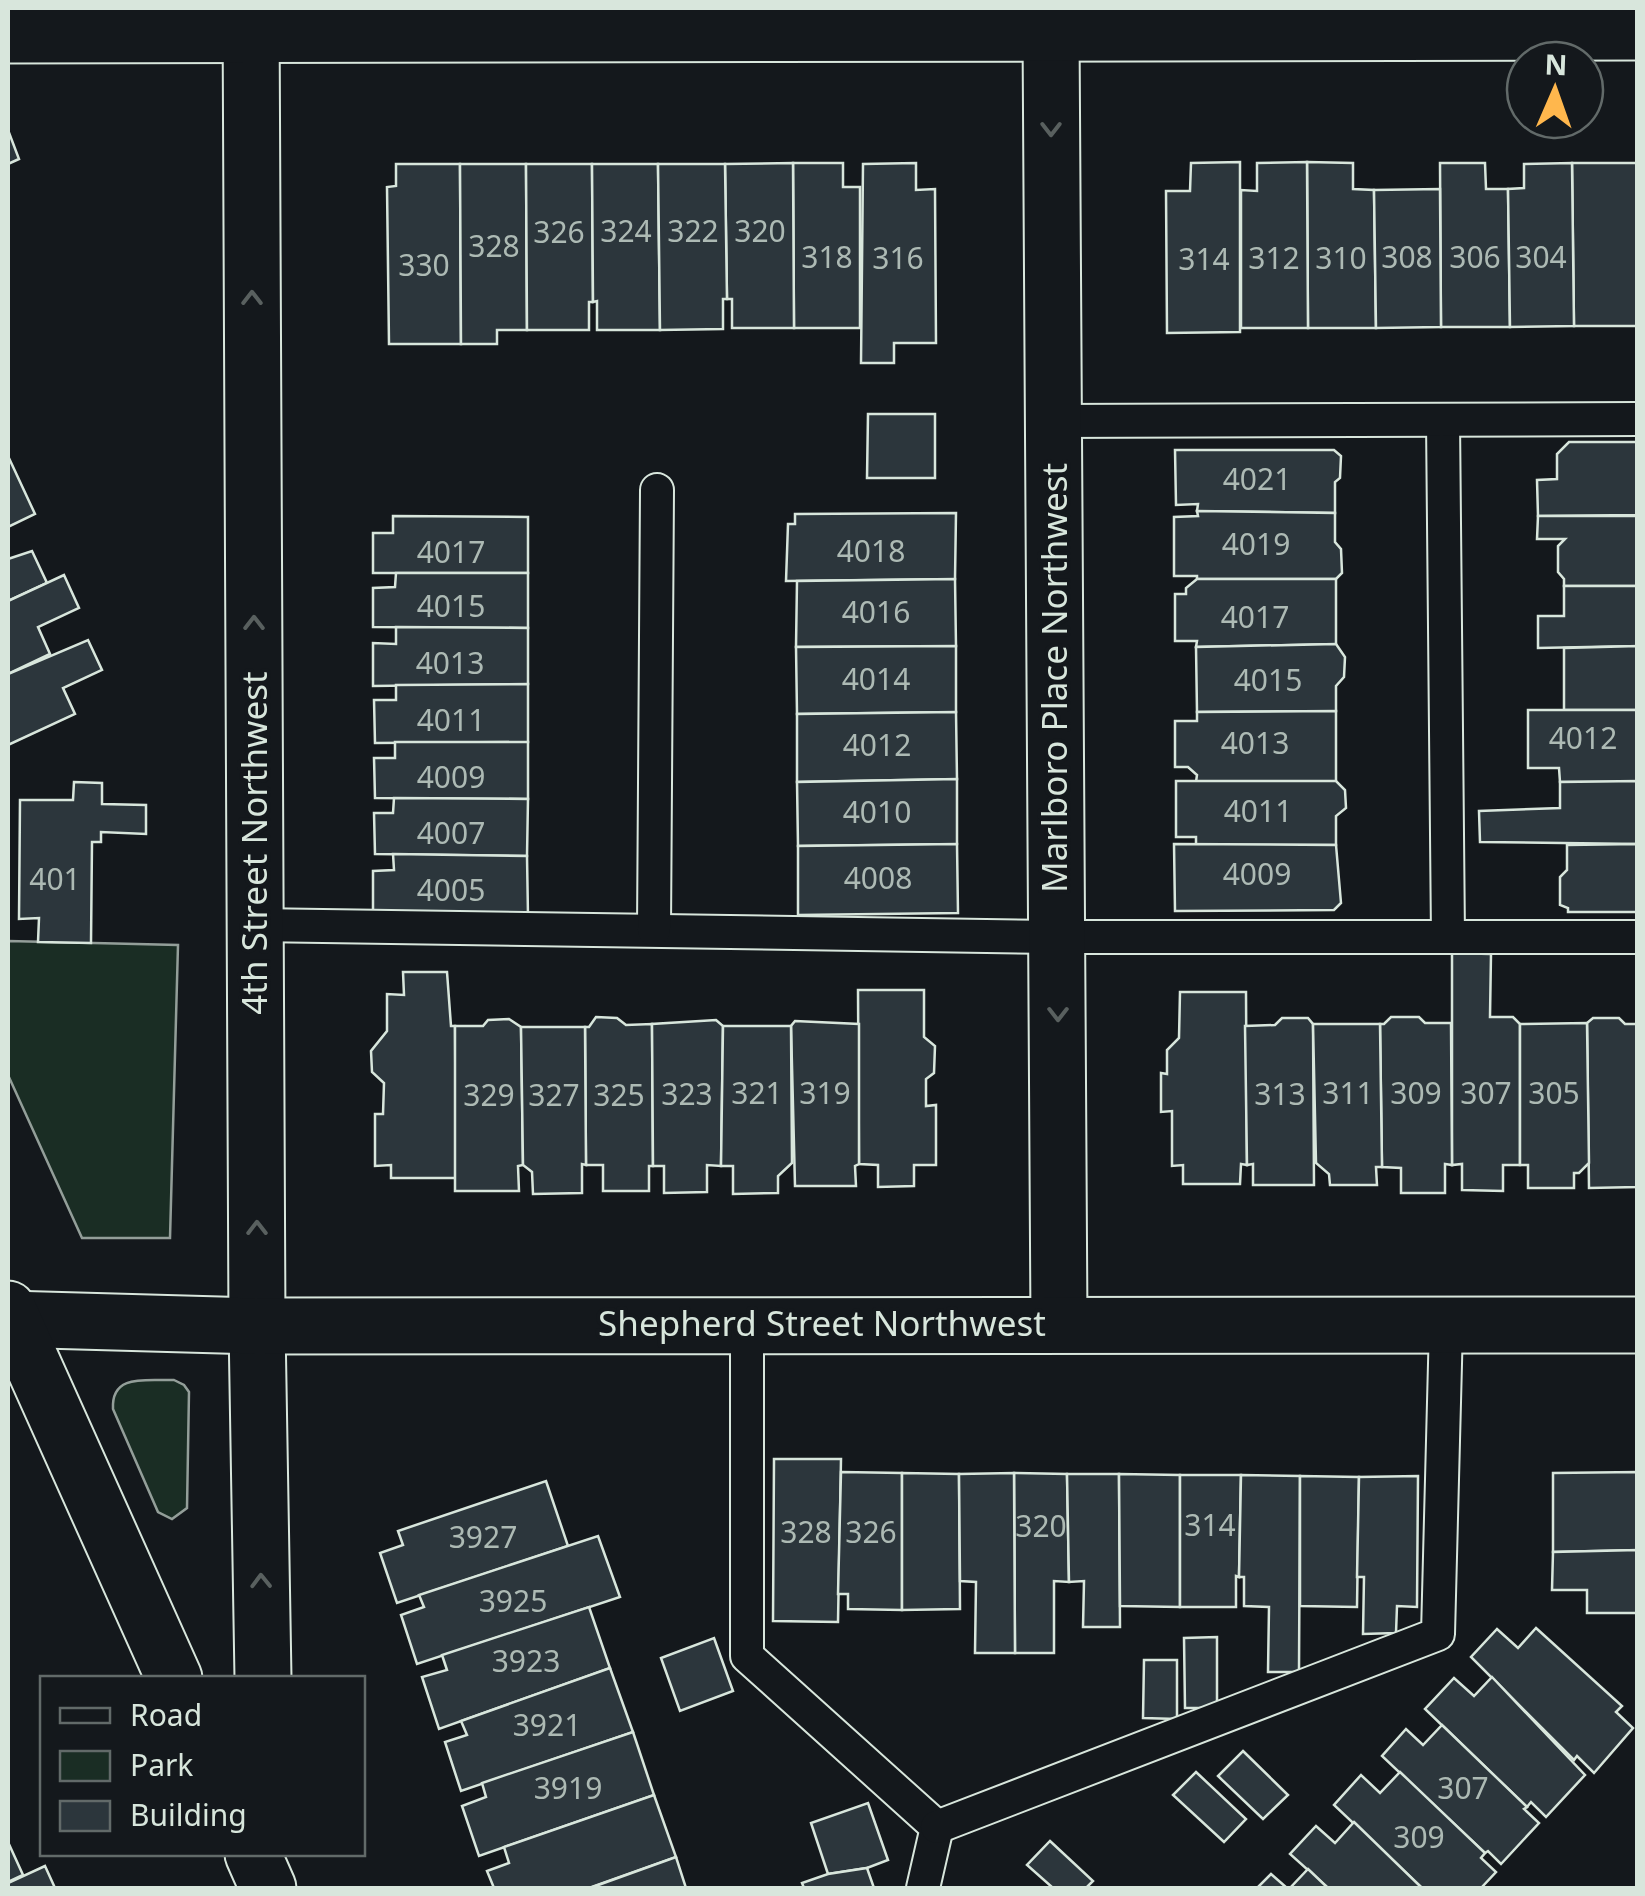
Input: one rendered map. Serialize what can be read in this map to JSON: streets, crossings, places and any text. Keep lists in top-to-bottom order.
{
  "streets": {
    "street": ["Marlboro Place Northwest", "4th Street Northwest", "Shepherd Street Northwest"]
  },
  "crossings": [
    ["Marlboro Place Northwest", "Shepherd Street Northwest"],
    ["4th Street Northwest", "Shepherd Street Northwest"]
  ],
  "one_way": ["Marlboro Place Northwest", "4th Street Northwest"],
  "house_numbers": [
    "324",
    "322",
    "320",
    "326",
    "328",
    "318",
    "308",
    "306",
    "304",
    "316",
    "312",
    "310",
    "314",
    "330",
    "4021",
    "4019",
    "4018",
    "4017",
    "4015",
    "4016",
    "4017",
    "4013",
    "4014",
    "4015",
    "4011",
    "4012",
    "4013",
    "4012",
    "4009",
    "4011",
    "4010",
    "4007",
    "4009",
    "4008",
    "401",
    "4005",
    "321",
    "319",
    "311",
    "309",
    "307",
    "305",
    "323",
    "313",
    "329",
    "327",
    "325",
    "314",
    "320",
    "328",
    "326",
    "3927",
    "3925",
    "3923",
    "3921",
    "3919",
    "307",
    "309"
  ],
  "legend": ["Road", "Park", "Building"],
  "north": "top"
}
